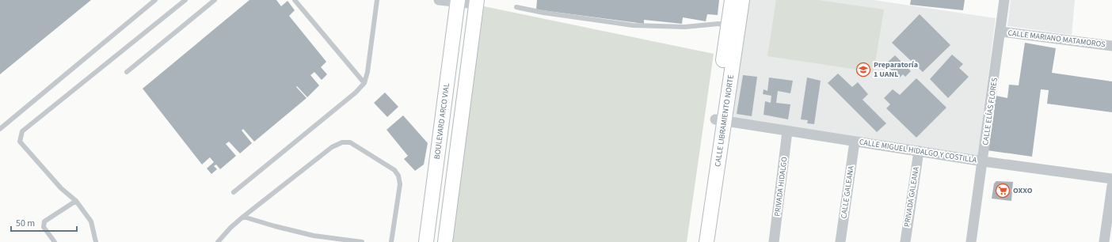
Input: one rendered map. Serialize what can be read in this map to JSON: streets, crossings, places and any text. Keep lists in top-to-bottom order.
{
  "streets": {
    "street": [
      "CALLE MARIANO MATAMOROS",
      "CALLE ELÍAS FLORES",
      "BOULEVARD ARCO VIAL",
      "CALLE LIBRAMIENTO NORTE",
      "CALLE MIGUEL HIDALGO Y COSTILLA",
      "PRIVADA HIDALGO",
      "CALLE GALEANA",
      "PRIVADA GALEANA"
    ]
  },
  "crossings": [
    ["CALLE MARIANO MATAMOROS", "CALLE ELÍAS FLORES"],
    ["CALLE ELÍAS FLORES", "CALLE MIGUEL HIDALGO Y COSTILLA"],
    ["CALLE LIBRAMIENTO NORTE", "CALLE MIGUEL HIDALGO Y COSTILLA"],
    ["CALLE MIGUEL HIDALGO Y COSTILLA", "PRIVADA HIDALGO"],
    ["CALLE MIGUEL HIDALGO Y COSTILLA", "CALLE GALEANA"],
    ["CALLE MIGUEL HIDALGO Y COSTILLA", "PRIVADA GALEANA"]
  ],
  "places": {
    "school or university": ["Preparatoría 1 UANL"],
    "supermarket": ["OXXO"]
  },
  "scale_bar": "50 m"
}
